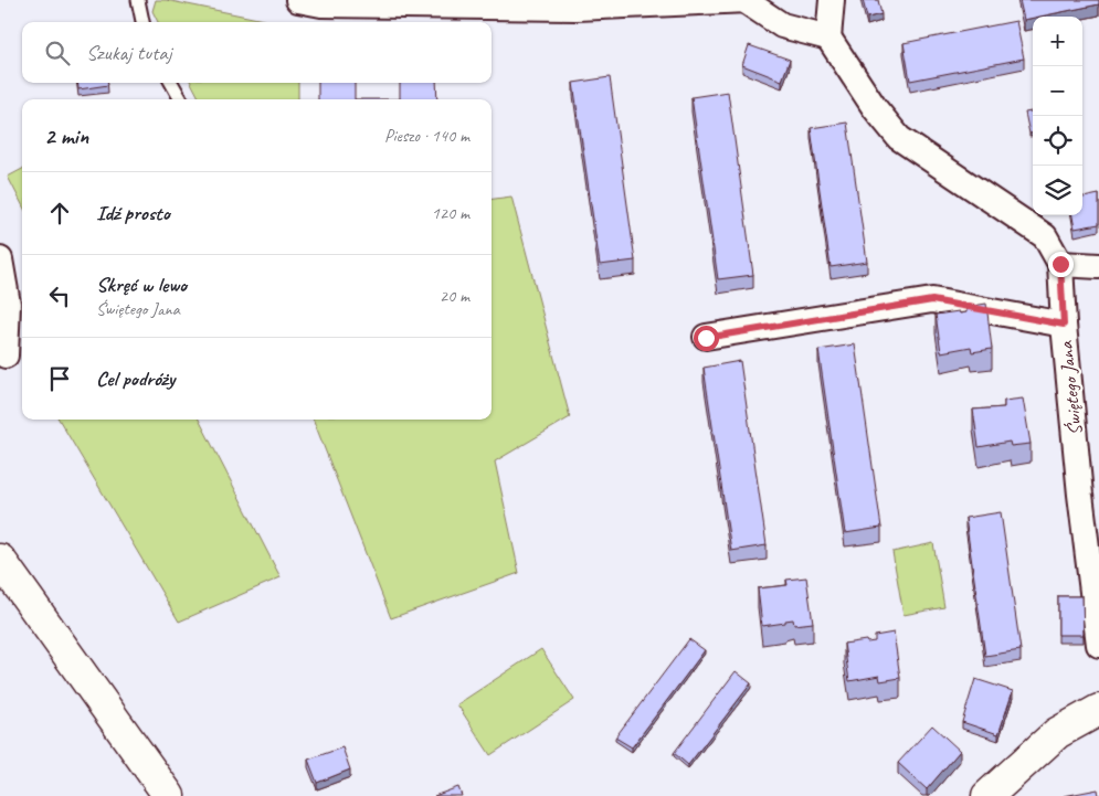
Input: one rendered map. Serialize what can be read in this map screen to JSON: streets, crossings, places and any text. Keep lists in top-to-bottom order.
{
  "streets": {
    "street": ["Świętego Jana"]
  },
  "page": {
    "map_buttons": ["+", "−"],
    "search": "Szukaj tutaj",
    "heading": ["2 min", "Pieszo · 140 m"],
    "list": [
      ["Idź prosto", "120 m"],
      ["Skręć w lewo", "Świętego Jana", "20 m"],
      "Cel podróży"
    ]
  }
}
